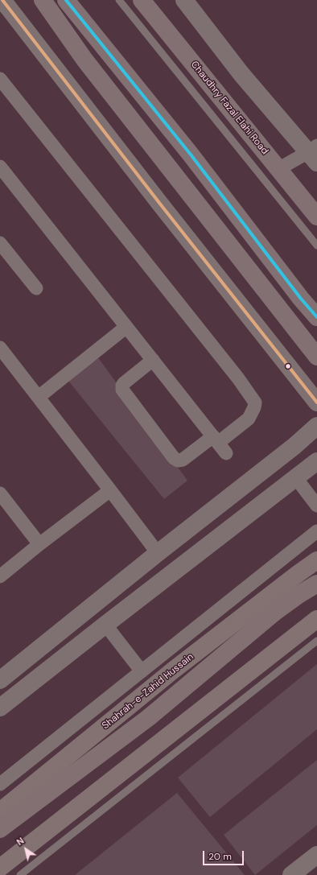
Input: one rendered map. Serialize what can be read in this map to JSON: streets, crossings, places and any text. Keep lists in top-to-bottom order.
{
  "streets": {
    "main road": ["Chaudhry Fazal Elahi Road", "Shahrah-e-Zahid Hussain"]
  },
  "scale_bar": "20 m",
  "north": "top left"
}
